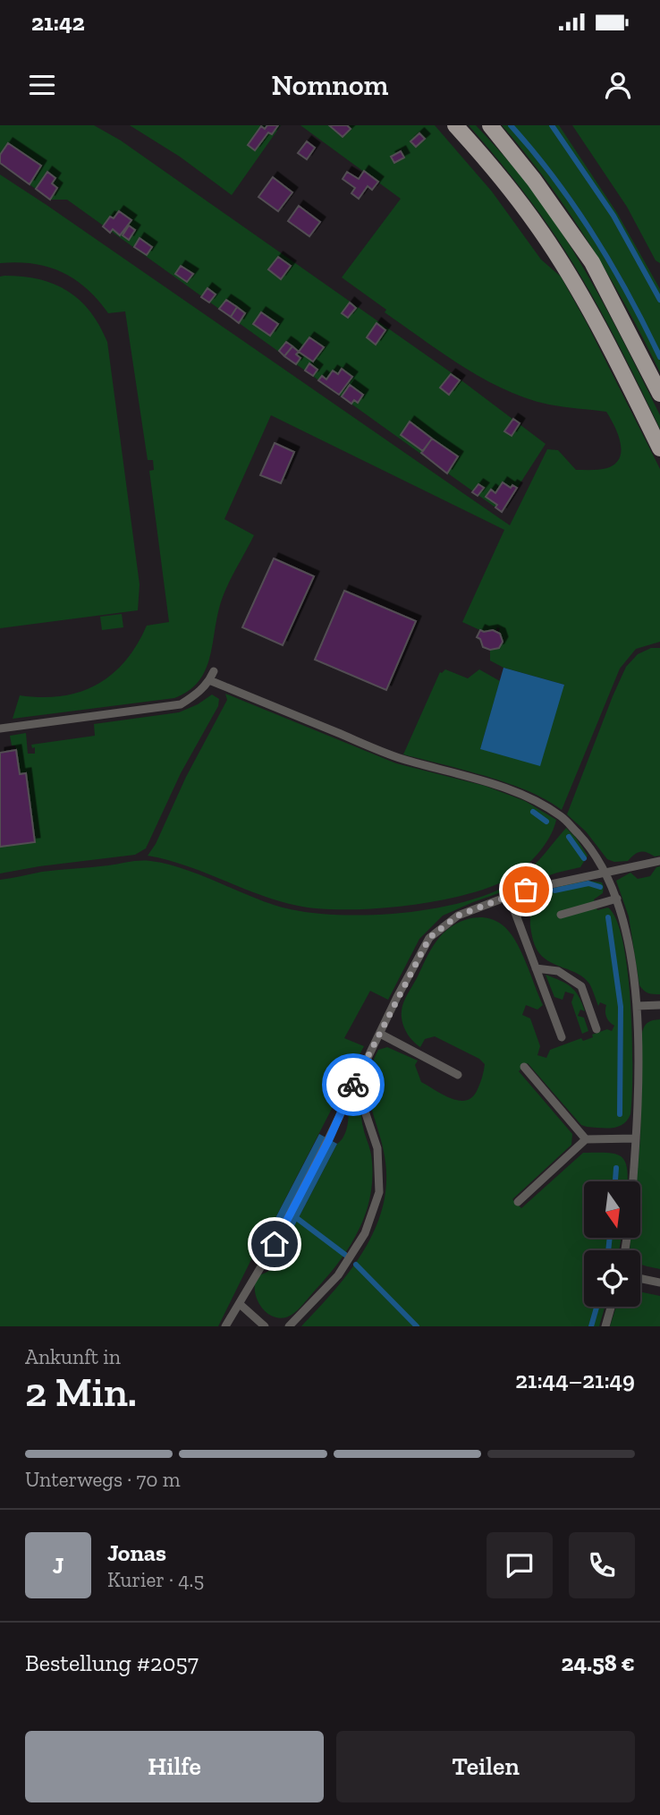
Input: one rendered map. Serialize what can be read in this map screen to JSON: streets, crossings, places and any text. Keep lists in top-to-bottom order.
{
  "north": "bottom",
  "page": {
    "status": "21:42",
    "header": "Nomnom",
    "heading": ["2 Min.", "Ankunft in", "21:44–21:49"],
    "panel": [
      "Jonas",
      "Kurier · 4.5",
      "Bestellung #2057",
      "24.58 €"
    ],
    "bar": "Unterwegs · 70 m",
    "round": "J",
    "buttons": ["Hilfe", "Teilen"]
  }
}
